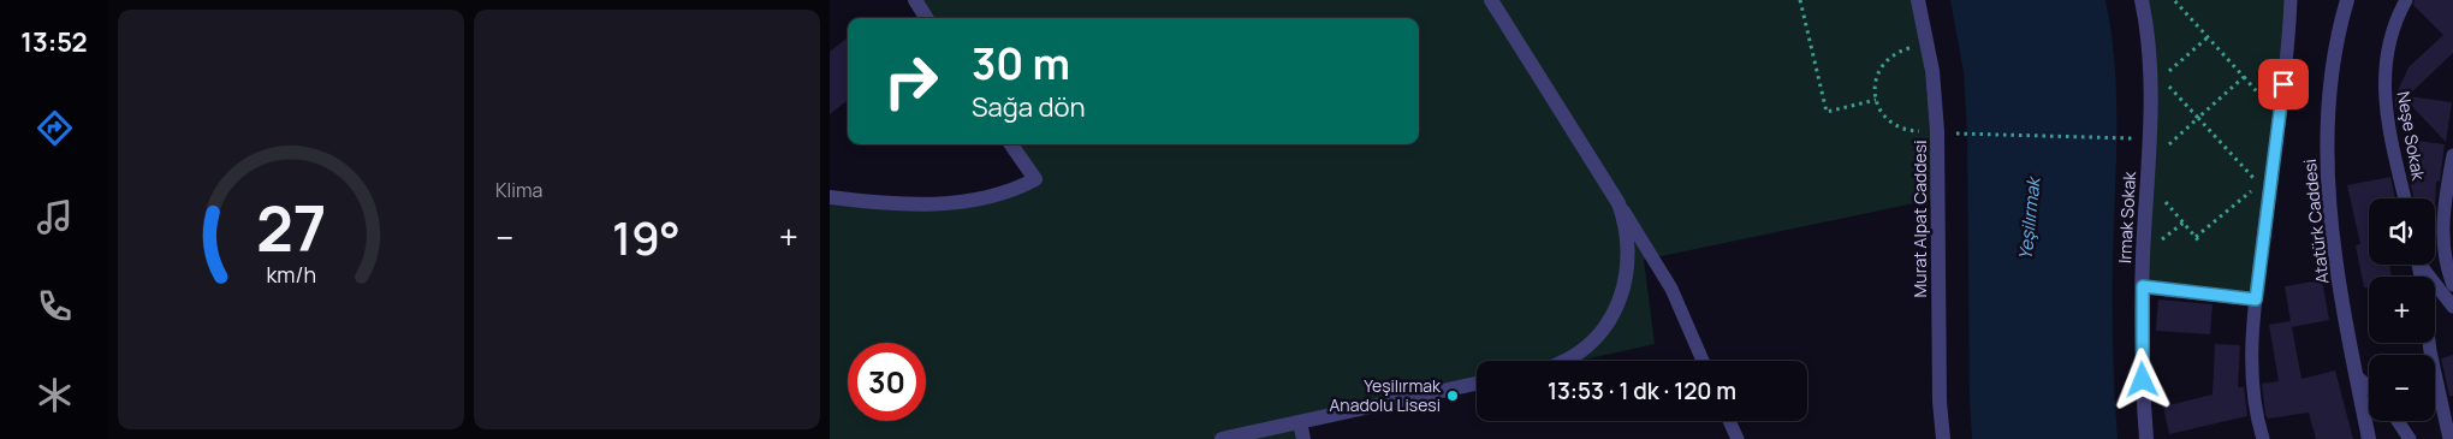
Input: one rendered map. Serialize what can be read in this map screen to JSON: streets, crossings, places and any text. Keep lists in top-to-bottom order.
{
  "streets": {
    "street": ["Irmak Sokak", "Murat Alpat Caddesi", "Atatürk Caddesi"],
    "lane": ["Neşe Sokak"]
  },
  "water": ["Yeşilırmak"],
  "places": ["Yeşilırmak Anadolu Lisesi"],
  "page": {
    "tabs": "13:52",
    "tile": "Klima",
    "turn": ["30 m", "Sağa dön"],
    "map_buttons": ["+", "−"],
    "heat": ["−", "19°", "+"],
    "limit": "30",
    "trip": "13:53 · 1 dk · 120 m",
    "gauge": ["27", "km/h"]
  }
}
